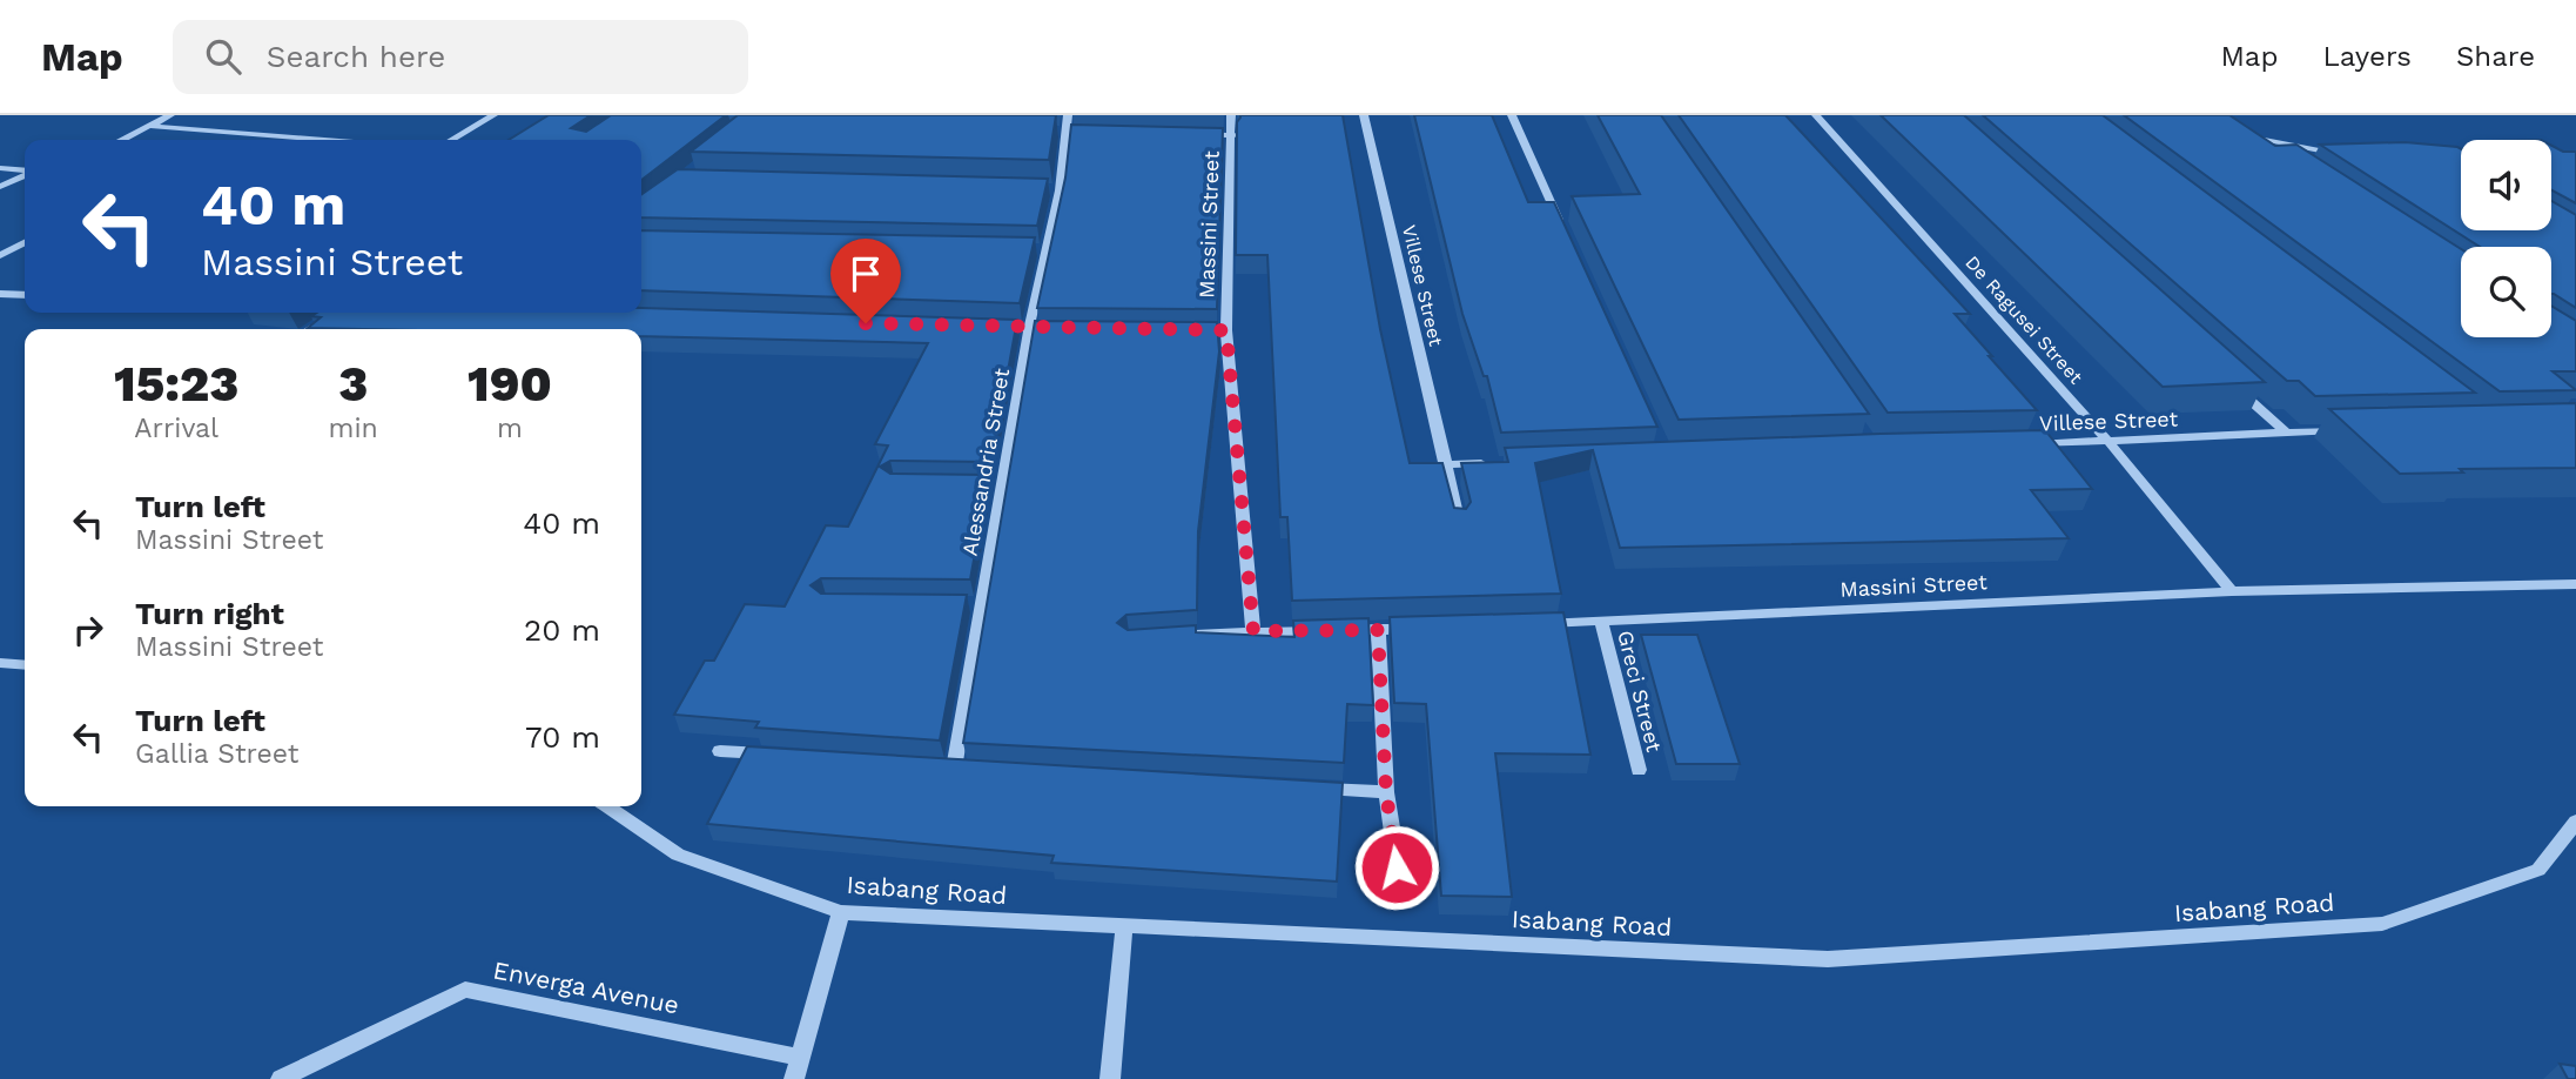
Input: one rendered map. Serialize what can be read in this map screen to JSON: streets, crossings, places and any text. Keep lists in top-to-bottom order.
{
  "streets": {
    "street": [
      "Massini Street",
      "Villese Street",
      "De Ragusei Street",
      "Alessandria Street",
      "Greci Street",
      "Isabang Road",
      "Enverga Avenue"
    ]
  },
  "crossings": [
    ["Massini Street", "De Ragusei Street"],
    ["Massini Street", "Greci Street"],
    ["Villese Street", "De Ragusei Street"]
  ],
  "page": {
    "header": "Map",
    "search": "Search here",
    "nav": ["Map", "Layers", "Share"],
    "turn": ["40 m", "Massini Street"],
    "eta": [
      "15:23",
      "Arrival",
      "3",
      "min",
      "190",
      "m"
    ],
    "list": [
      {
        "name": "Turn left",
        "note": "Massini Street",
        "value": "40 m"
      },
      {
        "name": "Turn right",
        "note": "Massini Street",
        "value": "20 m"
      },
      {
        "name": "Turn left",
        "note": "Gallia Street",
        "value": "70 m"
      }
    ]
  }
}
